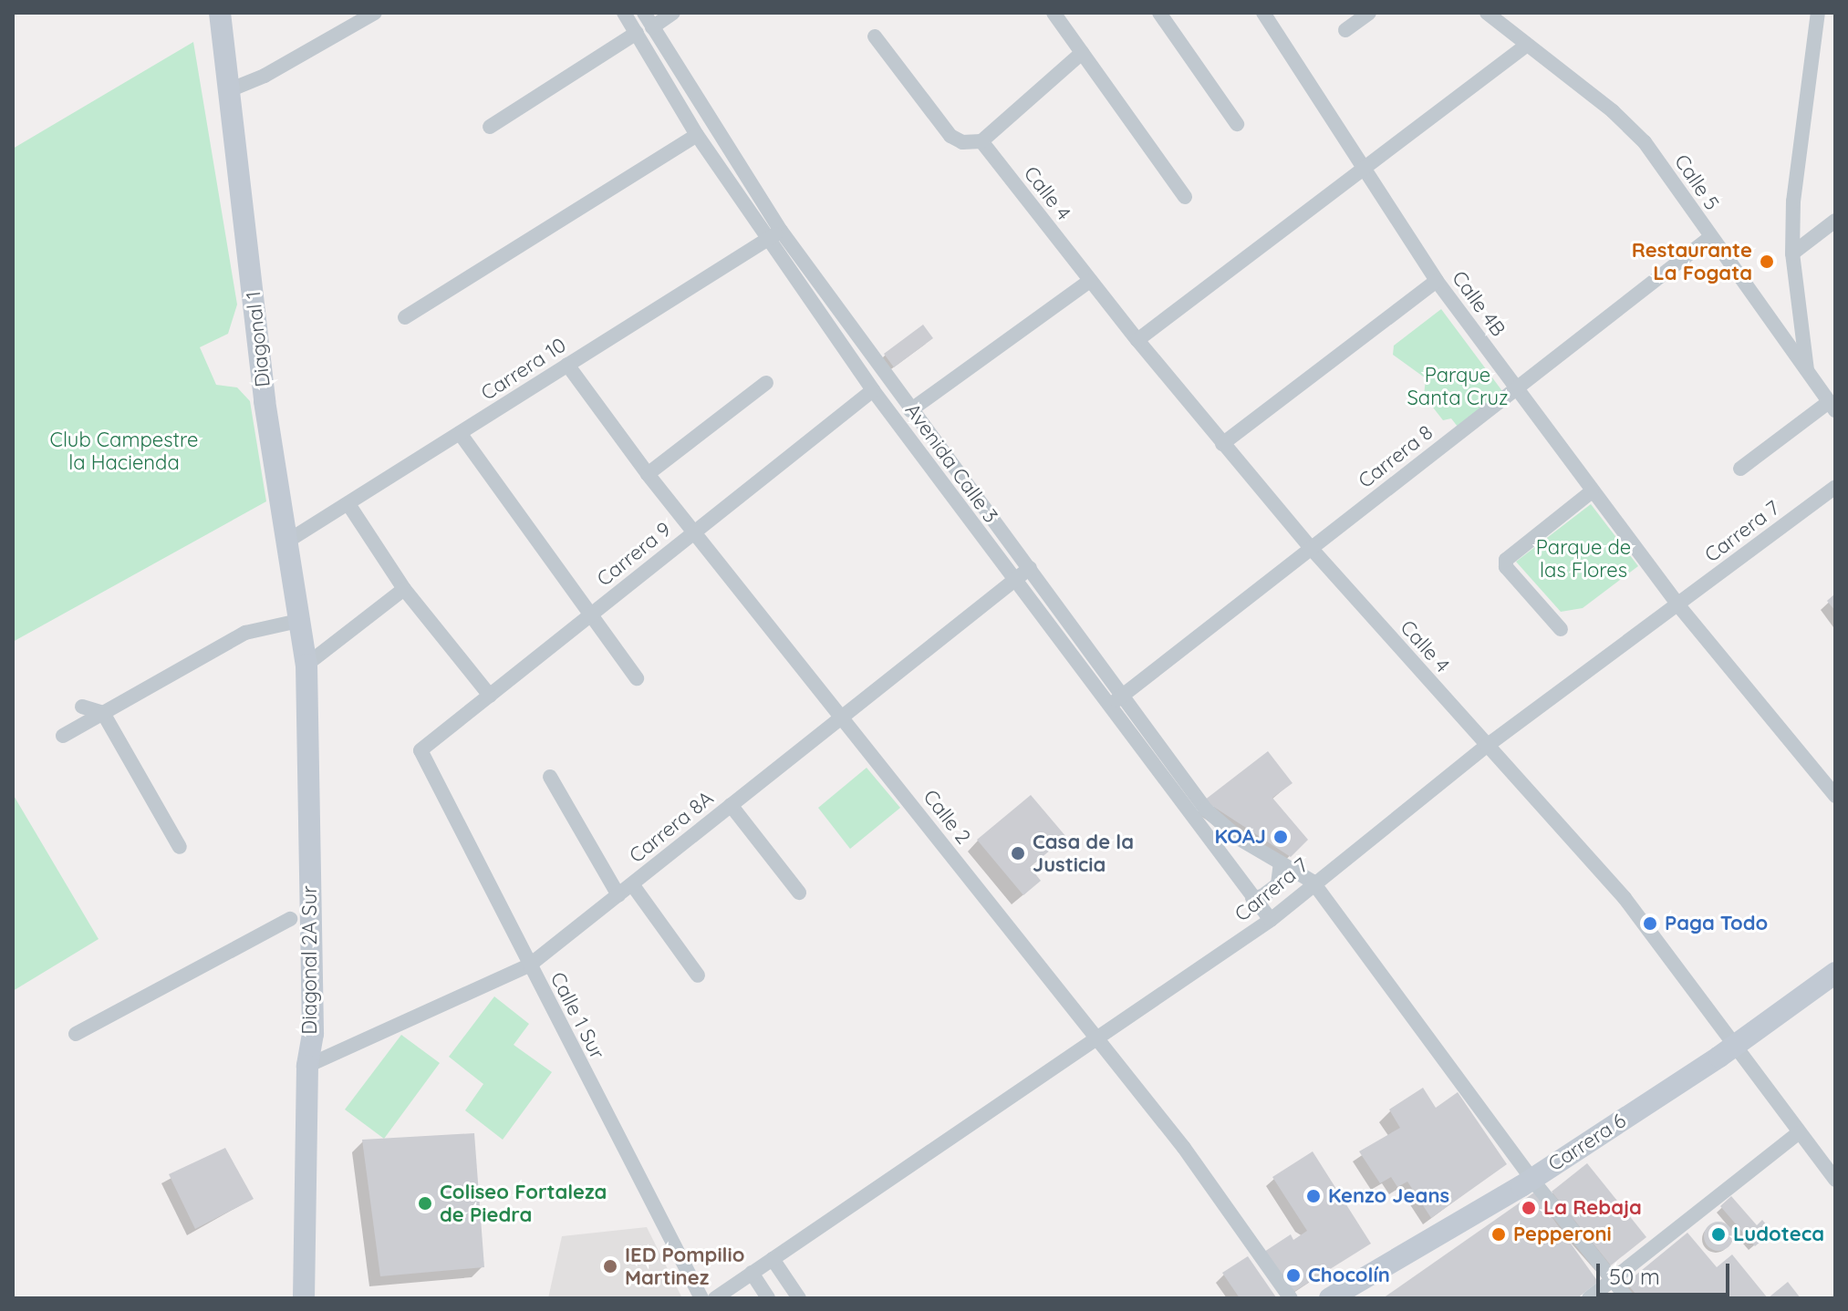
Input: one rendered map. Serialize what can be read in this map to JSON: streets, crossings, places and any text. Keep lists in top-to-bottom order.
{
  "streets": {
    "main road": ["Diagonal 1", "Diagonal 2A Sur", "Carrera 6"],
    "street": [
      "Calle 5",
      "Calle 4",
      "Calle 4B",
      "Carrera 10",
      "Carrera 8",
      "Avenida Calle 3",
      "Carrera 7",
      "Carrera 9",
      "Calle 2",
      "Carrera 8A",
      "Calle 1 Sur"
    ]
  },
  "crossings": [
    ["Calle 5", "Carrera 8"],
    ["Calle 4", "Carrera 8"],
    ["Calle 4", "Carrera 7"],
    ["Calle 4", "Carrera 6"],
    ["Calle 4B", "Carrera 8"],
    ["Calle 4B", "Carrera 7"],
    ["Diagonal 1", "Carrera 10"],
    ["Diagonal 1", "Diagonal 2A Sur"],
    ["Carrera 10", "Avenida Calle 3"],
    ["Carrera 10", "Calle 2"],
    ["Carrera 8", "Avenida Calle 3"],
    ["Avenida Calle 3", "Carrera 7"],
    ["Avenida Calle 3", "Carrera 9"],
    ["Avenida Calle 3", "Carrera 8A"],
    ["Carrera 7", "Calle 2"],
    ["Carrera 9", "Calle 2"],
    ["Carrera 9", "Calle 1 Sur"],
    ["Calle 2", "Carrera 8A"],
    ["Carrera 8A", "Diagonal 2A Sur"],
    ["Carrera 8A", "Calle 1 Sur"]
  ],
  "parks": ["Parque Santa Cruz", "Club Campestre la Hacienda", "Parque de las Flores"],
  "places": [
    "Restaurante La Fogata",
    "KOAJ",
    "Casa de la Justicia",
    "Paga Todo",
    "Kenzo Jeans",
    "Coliseo Fortaleza de Piedra",
    "La Rebaja",
    "Pepperoni",
    "Ludoteca",
    "IED Pompilio Martinez",
    "Chocolín"
  ],
  "scale_bar": "50 m"
}
